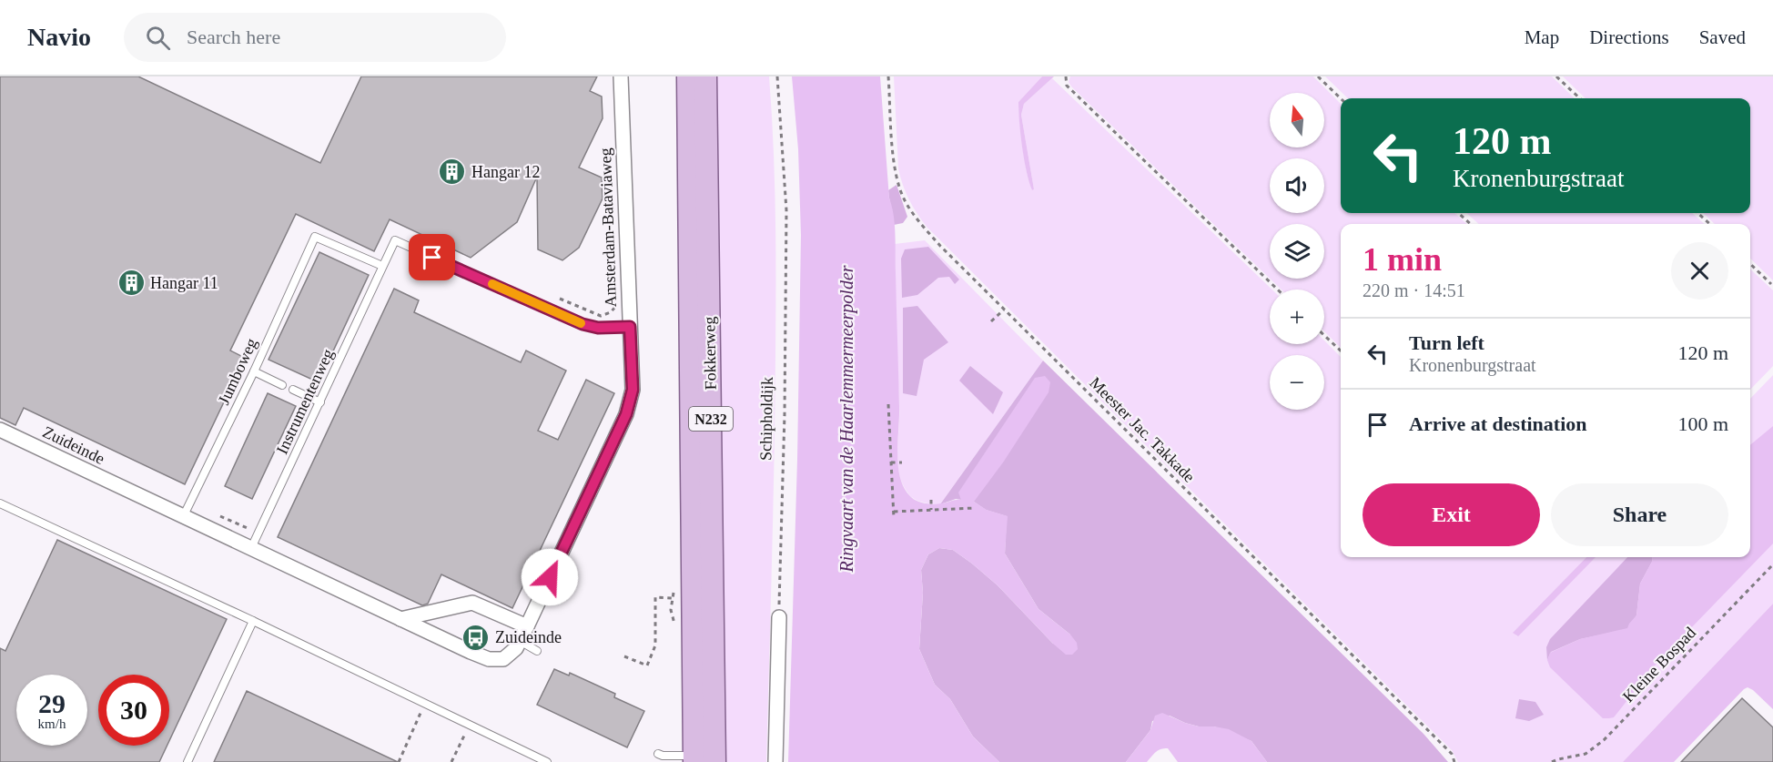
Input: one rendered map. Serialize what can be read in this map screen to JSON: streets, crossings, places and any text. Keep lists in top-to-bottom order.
{
  "streets": {
    "main road": ["Fokkerweg", "N232"],
    "street": ["Amsterdam-Bataviaweg", "Zuideinde"],
    "lane": ["Jumboweg", "Instrumentenweg"],
    "path": ["Schipholdijk", "Meester Jac. Takkade", "Kleine Bospad"]
  },
  "crossings": [
    ["Amsterdam-Bataviaweg", "Instrumentenweg"],
    ["Amsterdam-Bataviaweg", "Zuideinde"],
    ["Jumboweg", "Instrumentenweg"],
    ["Jumboweg", "Zuideinde"],
    ["Instrumentenweg", "Zuideinde"]
  ],
  "water": ["Ringvaart van de Haarlemmermeerpolder"],
  "places": {
    "building": ["Hangar 12", "Hangar 11"],
    "bus stop": ["Zuideinde"]
  },
  "north": "top",
  "page": {
    "header": "Navio",
    "search": "Search here",
    "nav": ["Map", "Directions", "Saved"],
    "map_buttons": ["+", "−"],
    "turn": ["120 m", "Kronenburgstraat"],
    "heading": ["1 min", "220 m · 14:51"],
    "list": [
      {
        "name": "Turn left",
        "note": "Kronenburgstraat",
        "value": "120 m"
      },
      {
        "name": "Arrive at destination",
        "value": "100 m"
      }
    ],
    "buttons": ["Exit", "Share"],
    "speed": "29 km/h",
    "limit": "30"
  }
}
